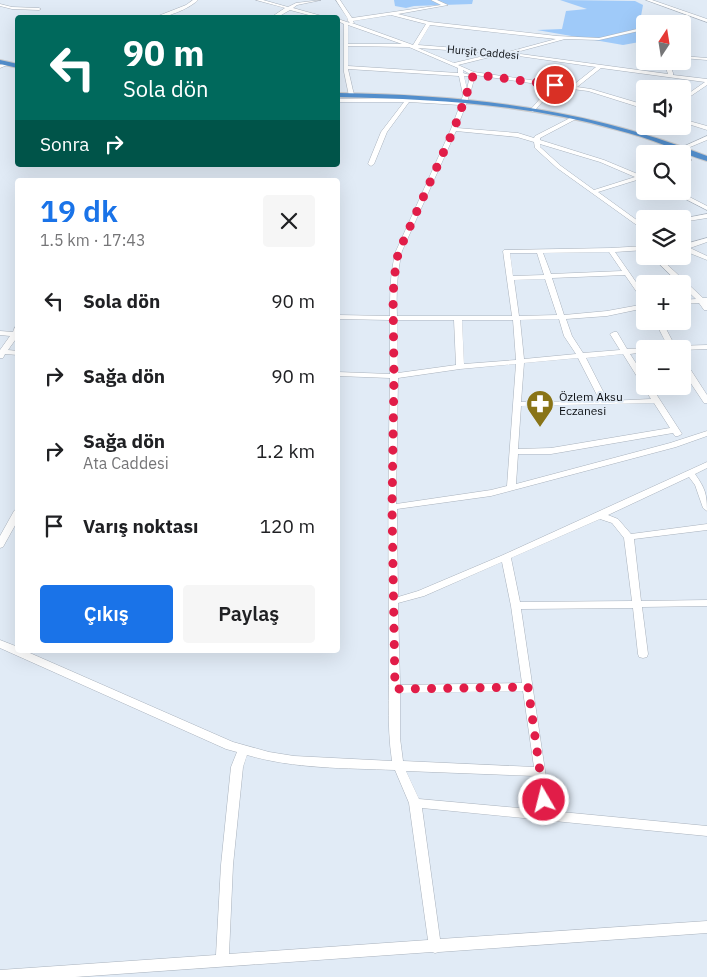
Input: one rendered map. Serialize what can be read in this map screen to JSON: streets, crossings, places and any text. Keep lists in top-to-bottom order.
{
  "streets": {
    "street": ["Hurşit Caddesi"]
  },
  "places": {
    "pharmacy": ["Özlem Aksu Eczanesi"]
  },
  "north": "top",
  "page": {
    "map_buttons": ["+", "−"],
    "turn": ["90 m", "Sola dön"],
    "then": "Sonra",
    "heading": ["19 dk", "1.5 km · 17:43"],
    "list": [
      {
        "name": "Sola dön",
        "value": "90 m"
      },
      {
        "name": "Sağa dön",
        "value": "90 m"
      },
      {
        "name": "Sağa dön",
        "note": "Ata Caddesi",
        "value": "1.2 km"
      },
      {
        "name": "Varış noktası",
        "value": "120 m"
      }
    ],
    "buttons": ["Çıkış", "Paylaş"]
  }
}
